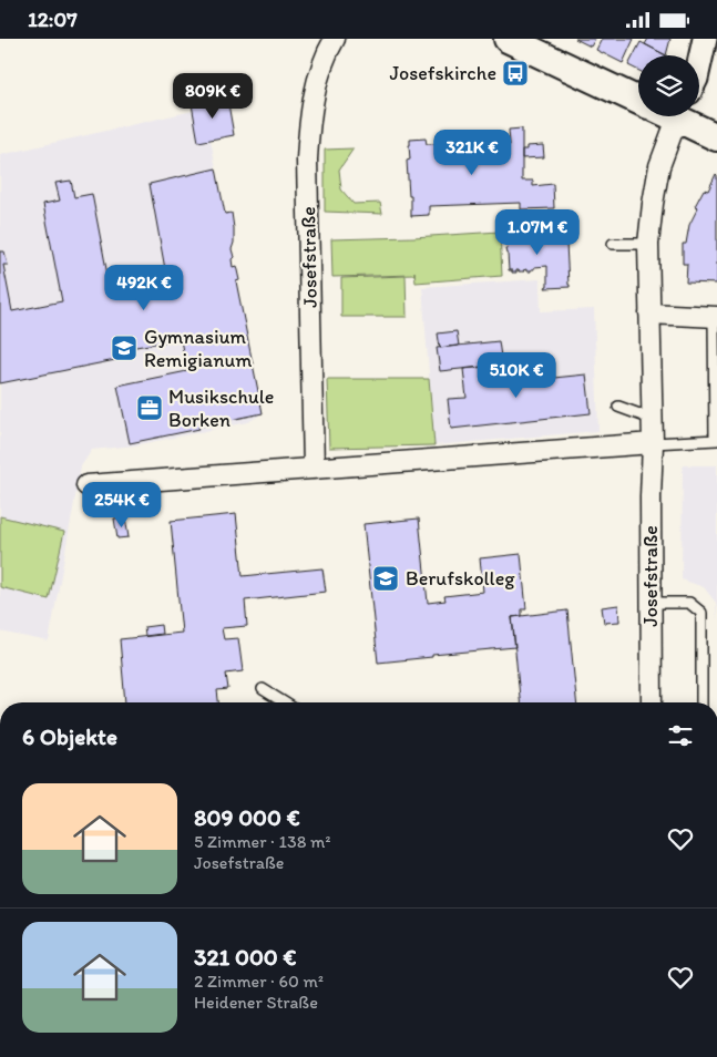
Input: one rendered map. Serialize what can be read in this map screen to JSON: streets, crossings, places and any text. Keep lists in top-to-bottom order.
{
  "streets": {
    "street": ["Josefstraße"]
  },
  "places": {
    "bus stop": ["Josefskirche"],
    "school or university": ["Gymnasium Remigianum", "Berufskolleg"],
    "office": ["Musikschule Borken"]
  },
  "page": {
    "status": "12:07",
    "price": [
      "809K €",
      "321K €",
      "1.07M €",
      "492K €",
      "510K €",
      "254K €"
    ],
    "heading": "6 Objekte",
    "list": [
      {
        "name": "809 000 €",
        "note": "5 Zimmer · 138 m² · Josefstraße"
      },
      {
        "name": "321 000 €",
        "note": "2 Zimmer · 60 m² · Heidener Straße"
      }
    ]
  }
}
